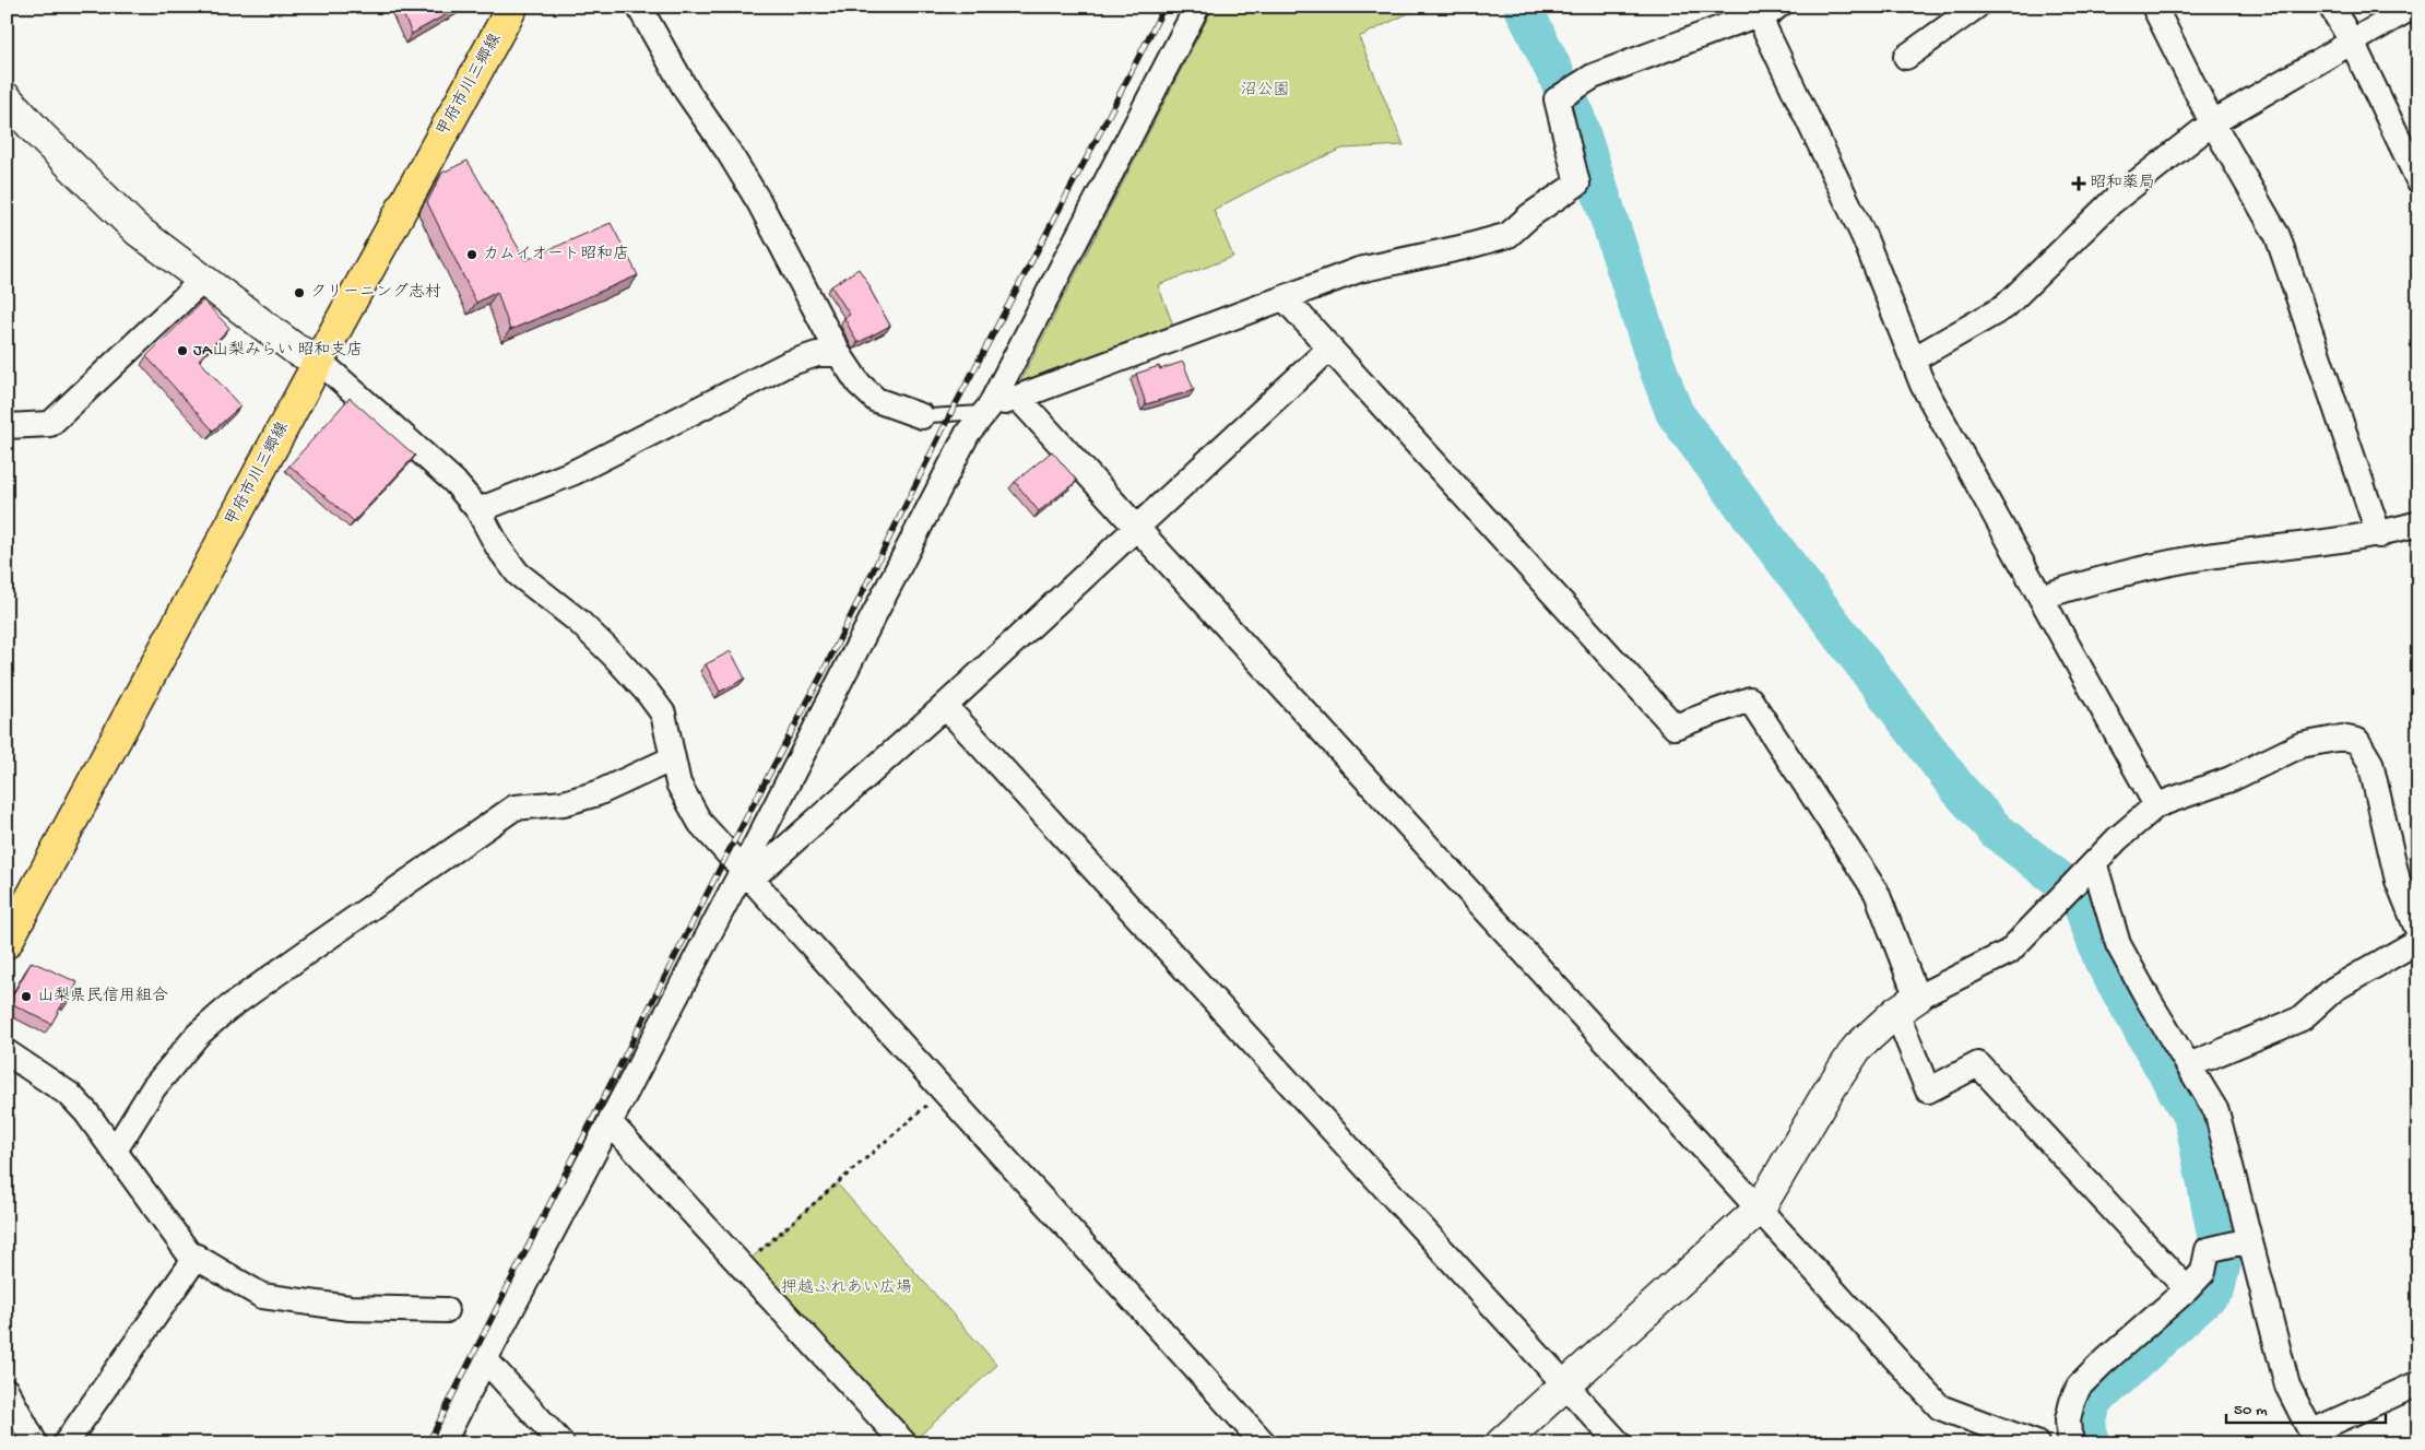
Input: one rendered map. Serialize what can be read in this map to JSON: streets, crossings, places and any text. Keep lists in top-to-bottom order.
{
  "streets": {
    "main road": ["甲府市川三郷線"]
  },
  "parks": ["沼公園", "押越ふれあい広場"],
  "places": {
    "health": ["昭和薬局"],
    "other": [
      "カムイオート昭和店",
      "クリーニング志村",
      "JA山梨みらい 昭和支店",
      "山梨県民信用組合"
    ]
  },
  "scale_bar": "50 m"
}
